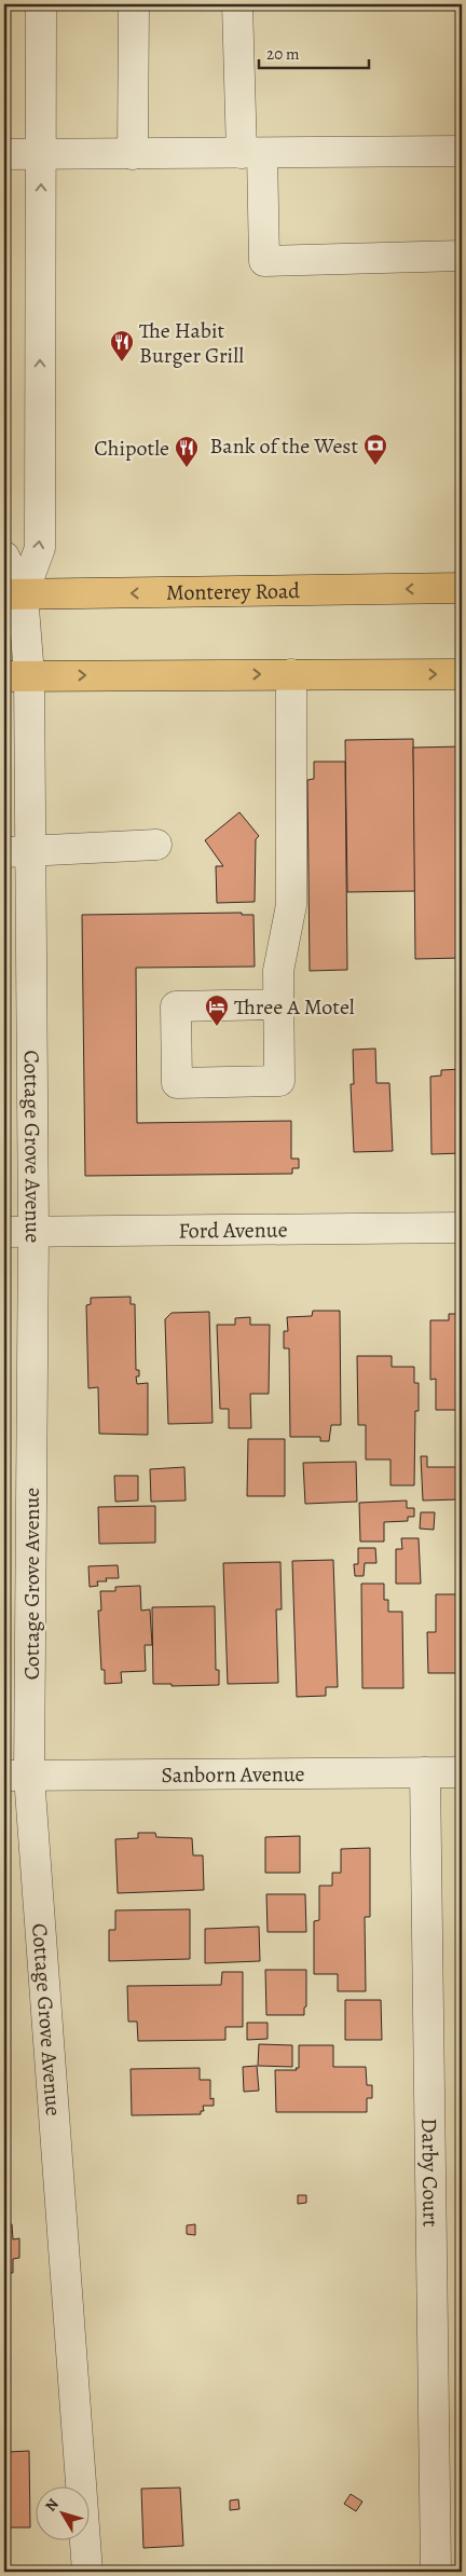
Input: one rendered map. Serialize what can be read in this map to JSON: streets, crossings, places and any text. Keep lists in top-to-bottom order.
{
  "streets": {
    "main road": ["Monterey Road"],
    "street": [
      "Cottage Grove Avenue",
      "Ford Avenue",
      "Sanborn Avenue",
      "Darby Court"
    ]
  },
  "crossings": [
    ["Monterey Road", "Cottage Grove Avenue"],
    ["Cottage Grove Avenue", "Ford Avenue"],
    ["Cottage Grove Avenue", "Sanborn Avenue"],
    ["Sanborn Avenue", "Darby Court"]
  ],
  "places": {
    "restaurant": ["The Habit Burger Grill", "Chipotle"],
    "bank": ["Bank of the West"],
    "hotel": ["Three A Motel"]
  },
  "scale_bar": "20 m",
  "north": "top left"
}
